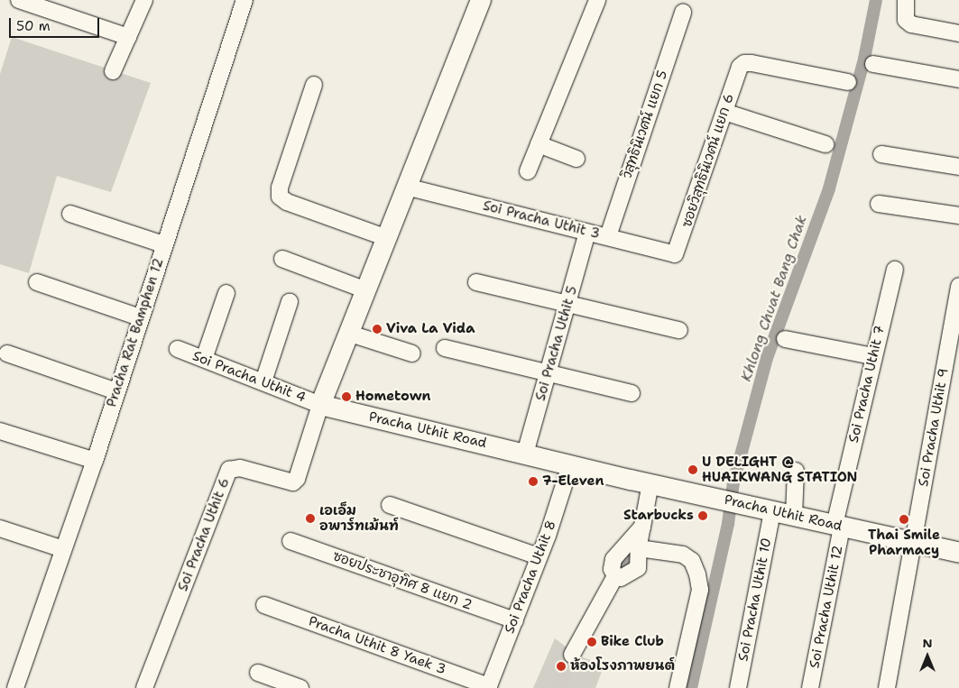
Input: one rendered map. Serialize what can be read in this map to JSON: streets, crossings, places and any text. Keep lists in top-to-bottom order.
{
  "streets": {
    "main road": ["Pracha Uthit Road"],
    "street": [
      "วิสุทธินิเวศน์ แยก 5",
      "ซอยวิสุทธินิเวศน์ แยก 6",
      "Soi Pracha Uthit 3",
      "Pracha Rat Bamphen 12",
      "Soi Pracha Uthit 5",
      "Soi Pracha Uthit 4",
      "Soi Pracha Uthit 7",
      "Soi Pracha Uthit 9",
      "Soi Pracha Uthit 6",
      "Soi Pracha Uthit 8",
      "ซอยประชาอุทิศ 8 แยก 2",
      "Soi Pracha Uthit 10",
      "Soi Pracha Uthit 12",
      "Pracha Uthit 8 Yaek 3"
    ]
  },
  "crossings": [
    ["วิสุทธินิเวศน์ แยก 5", "Soi Pracha Uthit 3"],
    ["ซอยวิสุทธินิเวศน์ แยก 6", "Soi Pracha Uthit 3"],
    ["Soi Pracha Uthit 3", "Soi Pracha Uthit 5"],
    ["Soi Pracha Uthit 5", "Pracha Uthit Road"],
    ["Soi Pracha Uthit 4", "Pracha Uthit Road"],
    ["Soi Pracha Uthit 4", "Soi Pracha Uthit 6"],
    ["Soi Pracha Uthit 7", "Pracha Uthit Road"],
    ["Soi Pracha Uthit 7", "Soi Pracha Uthit 12"],
    ["Soi Pracha Uthit 9", "Pracha Uthit Road"],
    ["Pracha Uthit Road", "Soi Pracha Uthit 6"],
    ["Pracha Uthit Road", "Soi Pracha Uthit 8"],
    ["Pracha Uthit Road", "Soi Pracha Uthit 10"],
    ["Pracha Uthit Road", "Soi Pracha Uthit 12"],
    ["Soi Pracha Uthit 8", "ซอยประชาอุทิศ 8 แยก 2"],
    ["Soi Pracha Uthit 8", "Pracha Uthit 8 Yaek 3"]
  ],
  "water": ["Khlong Chuat Bang Chak"],
  "places": [
    "Viva La Vida",
    "Hometown",
    "U DELIGHT @ HUAIKWANG STATION",
    "7-Eleven",
    "Starbucks",
    "เอเอ็ม อพาร์ทเม้นท์",
    "Thai Smile Pharmacy",
    "Bike Club",
    "ห้องโรงภาพยนต์"
  ],
  "scale_bar": "50 m",
  "north": "top"
}
